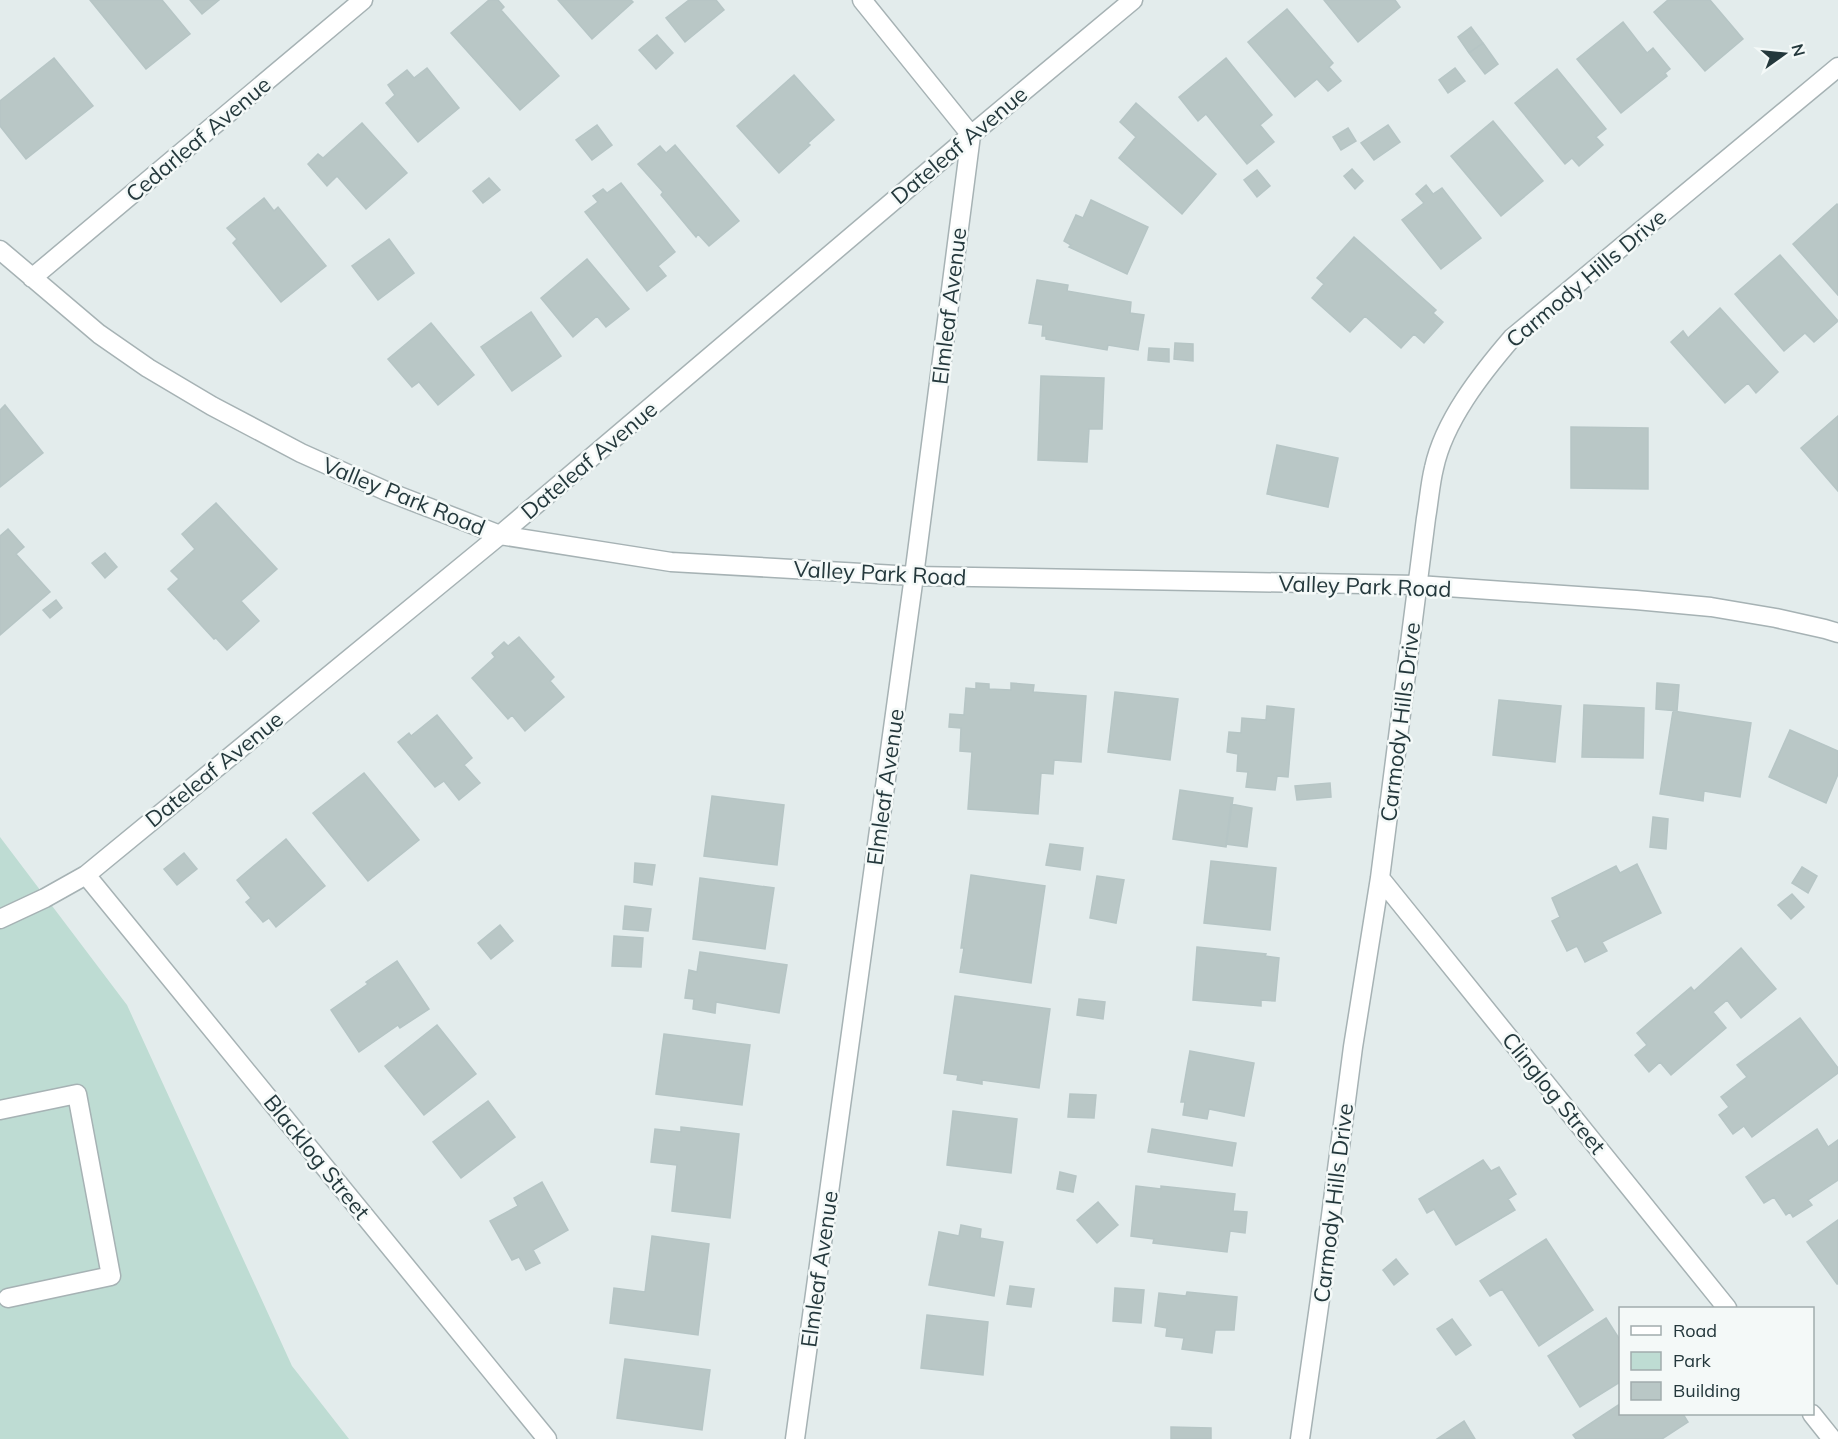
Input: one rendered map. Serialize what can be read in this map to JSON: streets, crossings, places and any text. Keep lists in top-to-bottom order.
{
  "streets": {
    "street": [
      "Cedarleaf Avenue",
      "Dateleaf Avenue",
      "Carmody Hills Drive",
      "Elmleaf Avenue",
      "Valley Park Road",
      "Clinglog Street",
      "Blacklog Street"
    ]
  },
  "crossings": [
    ["Cedarleaf Avenue", "Valley Park Road"],
    ["Dateleaf Avenue", "Elmleaf Avenue"],
    ["Dateleaf Avenue", "Valley Park Road"],
    ["Dateleaf Avenue", "Blacklog Street"],
    ["Carmody Hills Drive", "Valley Park Road"],
    ["Carmody Hills Drive", "Clinglog Street"],
    ["Elmleaf Avenue", "Valley Park Road"]
  ],
  "legend": ["Road", "Park", "Building"],
  "north": "right"
}
